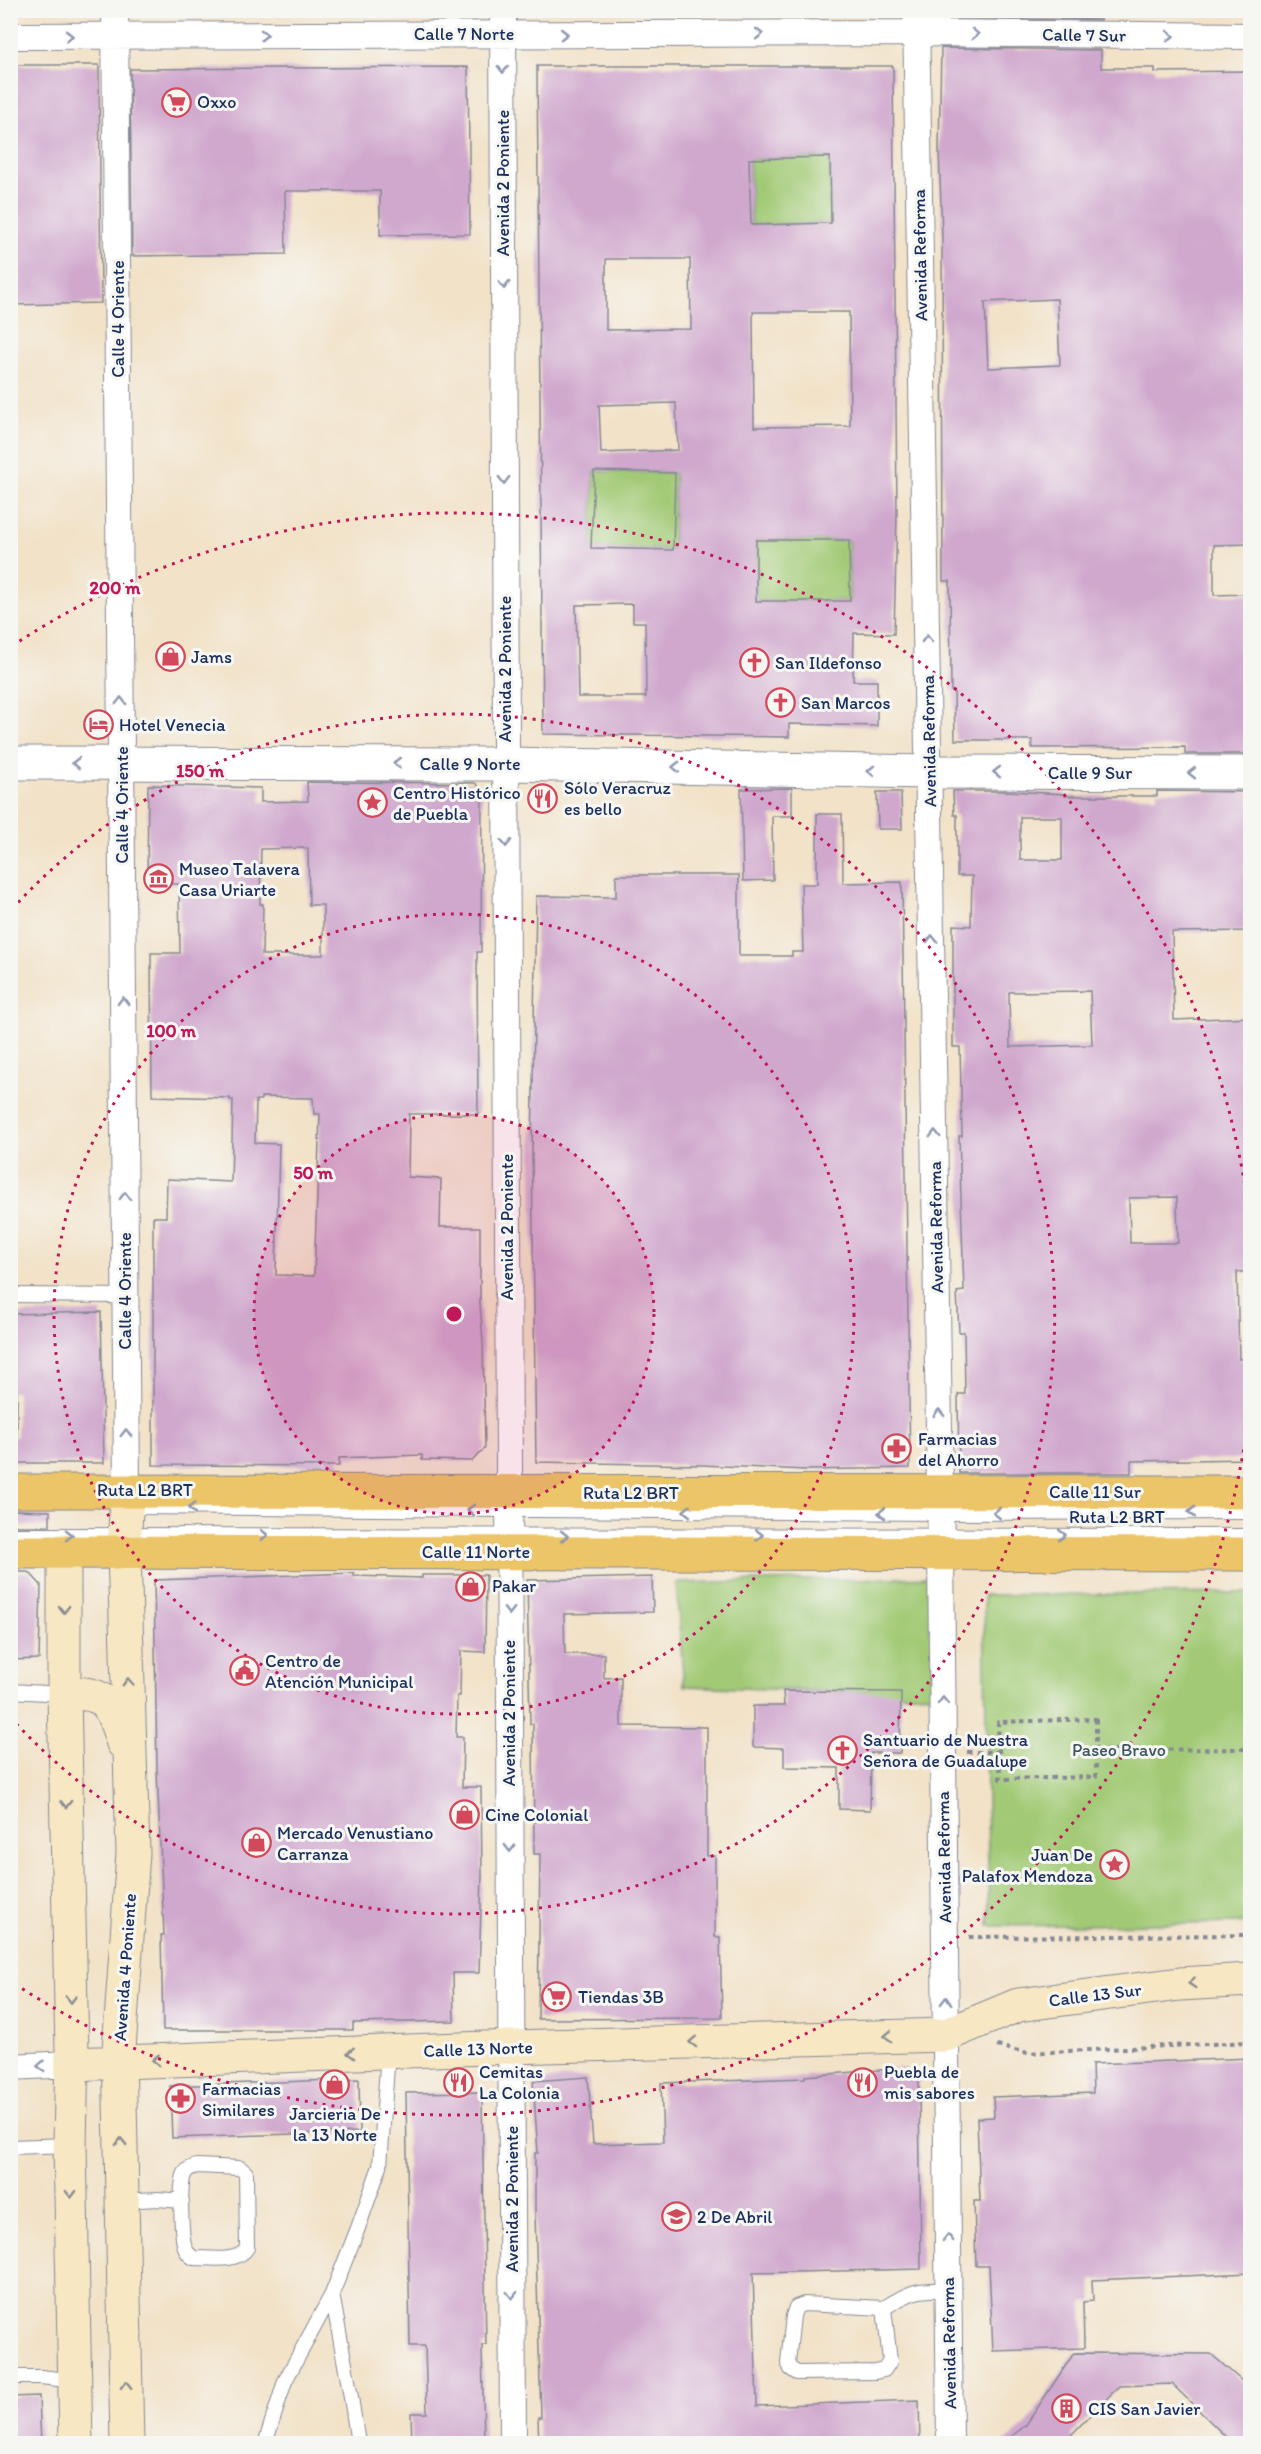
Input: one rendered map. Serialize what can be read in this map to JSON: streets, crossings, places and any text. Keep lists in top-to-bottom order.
{
  "streets": {
    "main road": [
      "Calle 11 Sur",
      "Calle 11 Norte",
      "Avenida 4 Poniente",
      "Calle 13 Sur",
      "Calle 13 Norte"
    ],
    "street": [
      "Calle 7 Norte",
      "Calle 7 Sur",
      "Avenida 2 Poniente",
      "Avenida Reforma",
      "Calle 4 Oriente",
      "Calle 9 Norte",
      "Calle 9 Sur"
    ],
    "lane": ["Ruta L2 BRT"]
  },
  "crossings": [
    ["Calle 7 Norte", "Calle 7 Sur"],
    ["Calle 7 Norte", "Avenida 2 Poniente"],
    ["Calle 7 Norte", "Avenida Reforma"],
    ["Calle 7 Norte", "Calle 4 Oriente"],
    ["Calle 7 Sur", "Avenida Reforma"],
    ["Avenida 2 Poniente", "Calle 9 Norte"],
    ["Avenida 2 Poniente", "Calle 11 Norte"],
    ["Avenida 2 Poniente", "Calle 13 Norte"],
    ["Avenida Reforma", "Calle 9 Norte"],
    ["Avenida Reforma", "Calle 9 Sur"],
    ["Avenida Reforma", "Ruta L2 BRT"],
    ["Avenida Reforma", "Calle 11 Sur"],
    ["Avenida Reforma", "Calle 11 Norte"],
    ["Avenida Reforma", "Calle 13 Sur"],
    ["Avenida Reforma", "Calle 13 Norte"],
    ["Calle 4 Oriente", "Calle 9 Norte"],
    ["Calle 4 Oriente", "Calle 11 Norte"],
    ["Calle 4 Oriente", "Avenida 4 Poniente"],
    ["Calle 9 Norte", "Calle 9 Sur"],
    ["Ruta L2 BRT", "Calle 11 Sur"],
    ["Ruta L2 BRT", "Calle 11 Norte"],
    ["Calle 11 Sur", "Calle 11 Norte"],
    ["Calle 11 Norte", "Avenida 4 Poniente"],
    ["Avenida 4 Poniente", "Calle 13 Norte"],
    ["Calle 13 Sur", "Calle 13 Norte"]
  ],
  "one_way": [
    "Calle 7 Norte",
    "Calle 7 Sur",
    "Avenida 2 Poniente",
    "Avenida Reforma",
    "Calle 4 Oriente",
    "Calle 9 Norte",
    "Calle 9 Sur",
    "Calle 13 Sur",
    "Calle 13 Norte"
  ],
  "parks": ["Paseo Bravo"],
  "places": {
    "supermarket": ["Oxxo", "Tiendas 3B"],
    "shop": [
      "Jams",
      "Pakar",
      "Cine Colonial",
      "Mercado Venustiano Carranza",
      "Jarcieria De la 13 Norte"
    ],
    "church": ["San Ildefonso", "San Marcos", "Santuario de Nuestra Señora de Guadalupe"],
    "hotel": ["Hotel Venecia"],
    "restaurant": ["Sólo Veracruz es bello", "Cemitas La Colonia", "Puebla de mis sabores"],
    "place": ["Centro Histórico de Puebla", "Juan De Palafox Mendoza"],
    "museum": ["Museo Talavera Casa Uriarte"],
    "pharmacy": ["Farmacias del Ahorro", "Farmacias Similares"],
    "public building": ["Centro de Atención Municipal"],
    "school or university": ["2 De Abril"],
    "building": ["CIS San Javier"]
  },
  "rings": [
    "200 m",
    "150 m",
    "100 m",
    "50 m"
  ]
}
